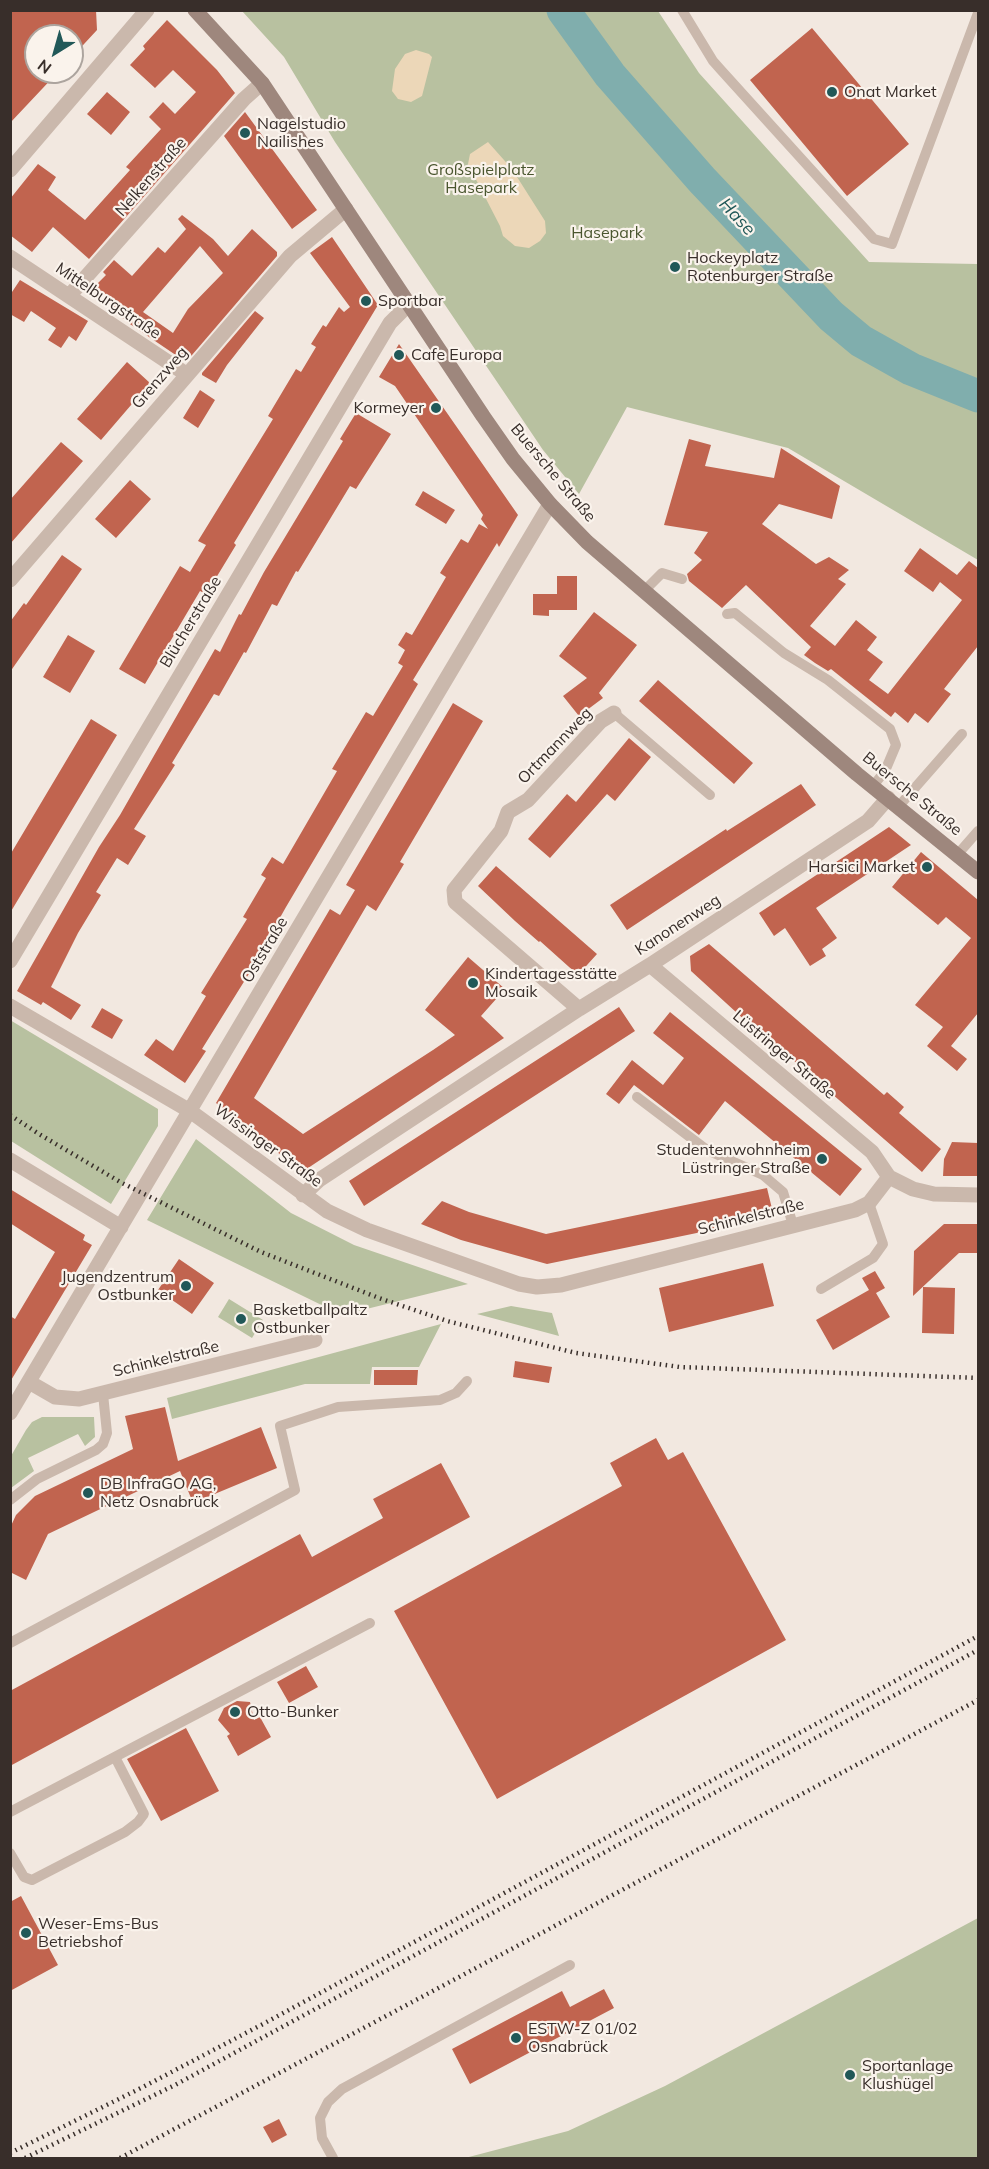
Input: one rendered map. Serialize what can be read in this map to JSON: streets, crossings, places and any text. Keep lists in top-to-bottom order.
{
  "streets": {
    "main road": ["Buersche Straße"],
    "street": [
      "Nelkenstraße",
      "Mittelburgstraße",
      "Grenzweg",
      "Blücherstraße",
      "Ortmannweg",
      "Kanonenweg",
      "Oststraße",
      "Lüstringer Straße",
      "Wissinger Straße",
      "Schinkelstraße"
    ]
  },
  "crossings": [
    ["Nelkenstraße", "Mittelburgstraße"],
    ["Nelkenstraße", "Buersche Straße"],
    ["Mittelburgstraße", "Grenzweg"],
    ["Grenzweg", "Buersche Straße"],
    ["Buersche Straße", "Blücherstraße"],
    ["Buersche Straße", "Kanonenweg"],
    ["Buersche Straße", "Oststraße"],
    ["Ortmannweg", "Kanonenweg"],
    ["Kanonenweg", "Lüstringer Straße"],
    ["Kanonenweg", "Wissinger Straße"],
    ["Oststraße", "Wissinger Straße"],
    ["Oststraße", "Schinkelstraße"],
    ["Wissinger Straße", "Schinkelstraße"]
  ],
  "water": ["Hase"],
  "parks": ["Großspielplatz Hasepark", "Hasepark"],
  "places": [
    "Onat Market",
    "Nagelstudio Nailishes",
    "Hockeyplatz Rotenburger Straße",
    "Sportbar",
    "Cafe Europa",
    "Kormeyer",
    "Harsici Market",
    "Kindertagesstätte Mosaik",
    "Studentenwohnheim Lüstringer Straße",
    "Jugendzentrum Ostbunker",
    "Basketballpaltz Ostbunker",
    "DB InfraGO AG, Netz Osnabrück",
    "Otto-Bunker",
    "Weser-Ems-Bus Betriebshof",
    "ESTW-Z 01/02 Osnabrück",
    "Sportanlage Klushügel"
  ],
  "north": "bottom left"
}
